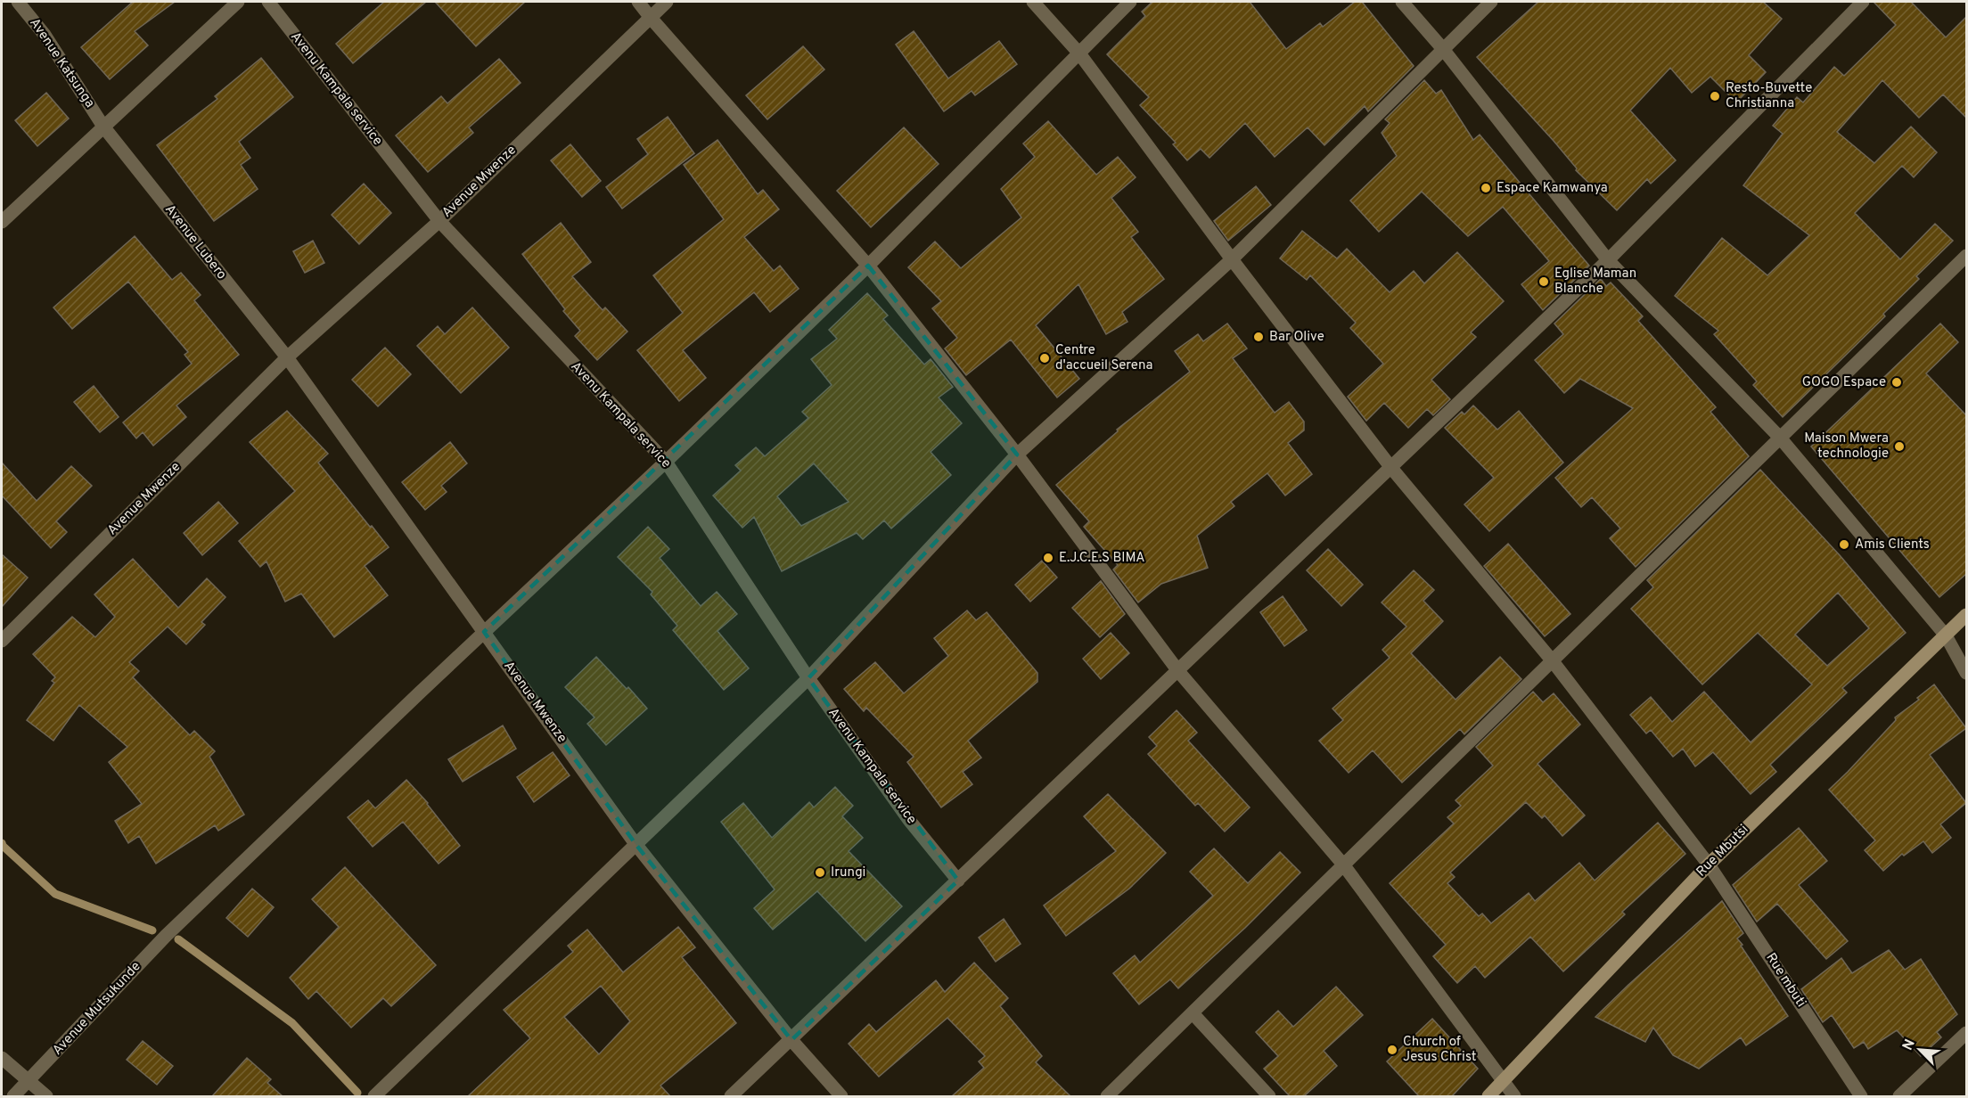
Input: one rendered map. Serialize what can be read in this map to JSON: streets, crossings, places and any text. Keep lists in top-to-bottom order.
{
  "streets": {
    "street": [
      "Avenue Katsunga",
      "Avenu Kampala service",
      "Avenue Mwenze",
      "Avenue Lubero",
      "Rue Mbutsi",
      "Rue mbuti",
      "Avenue Mutsukunde"
    ]
  },
  "crossings": [
    ["Avenue Katsunga", "Avenue Lubero"],
    ["Avenu Kampala service", "Avenue Mwenze"],
    ["Avenu Kampala service", "Avenue Mutsukunde"],
    ["Avenue Mwenze", "Avenue Lubero"],
    ["Avenue Mwenze", "Avenue Mutsukunde"],
    ["Rue Mbutsi", "Rue mbuti"],
    ["Rue mbuti", "Avenue Mutsukunde"]
  ],
  "places": [
    "Resto-Buvette Christianna",
    "Espace Kamwanya",
    "Eglise Maman Blanche",
    "Bar Olive",
    "Centre d'accueil Serena",
    "GOGO Espace",
    "Maison Mwera technologie",
    "Amis Clients",
    "E.J.C.E.S BIMA",
    "Irungi",
    "Church of Jesus Christ"
  ],
  "north": "top left"
}
